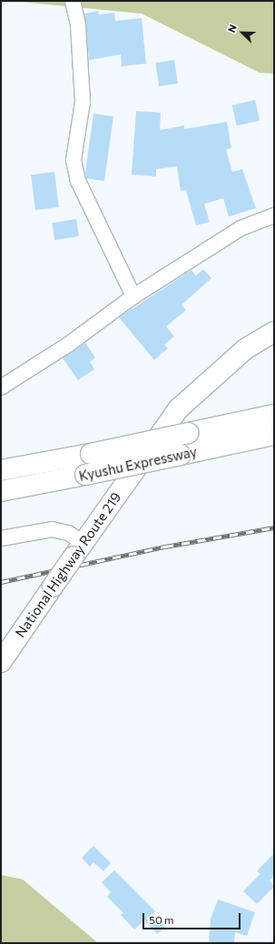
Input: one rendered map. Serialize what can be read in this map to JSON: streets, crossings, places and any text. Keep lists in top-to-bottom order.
{
  "streets": {
    "highway": ["Kyushu Expressway", "National Highway Route 219"]
  },
  "scale_bar": "50 m",
  "north": "top left"
}
